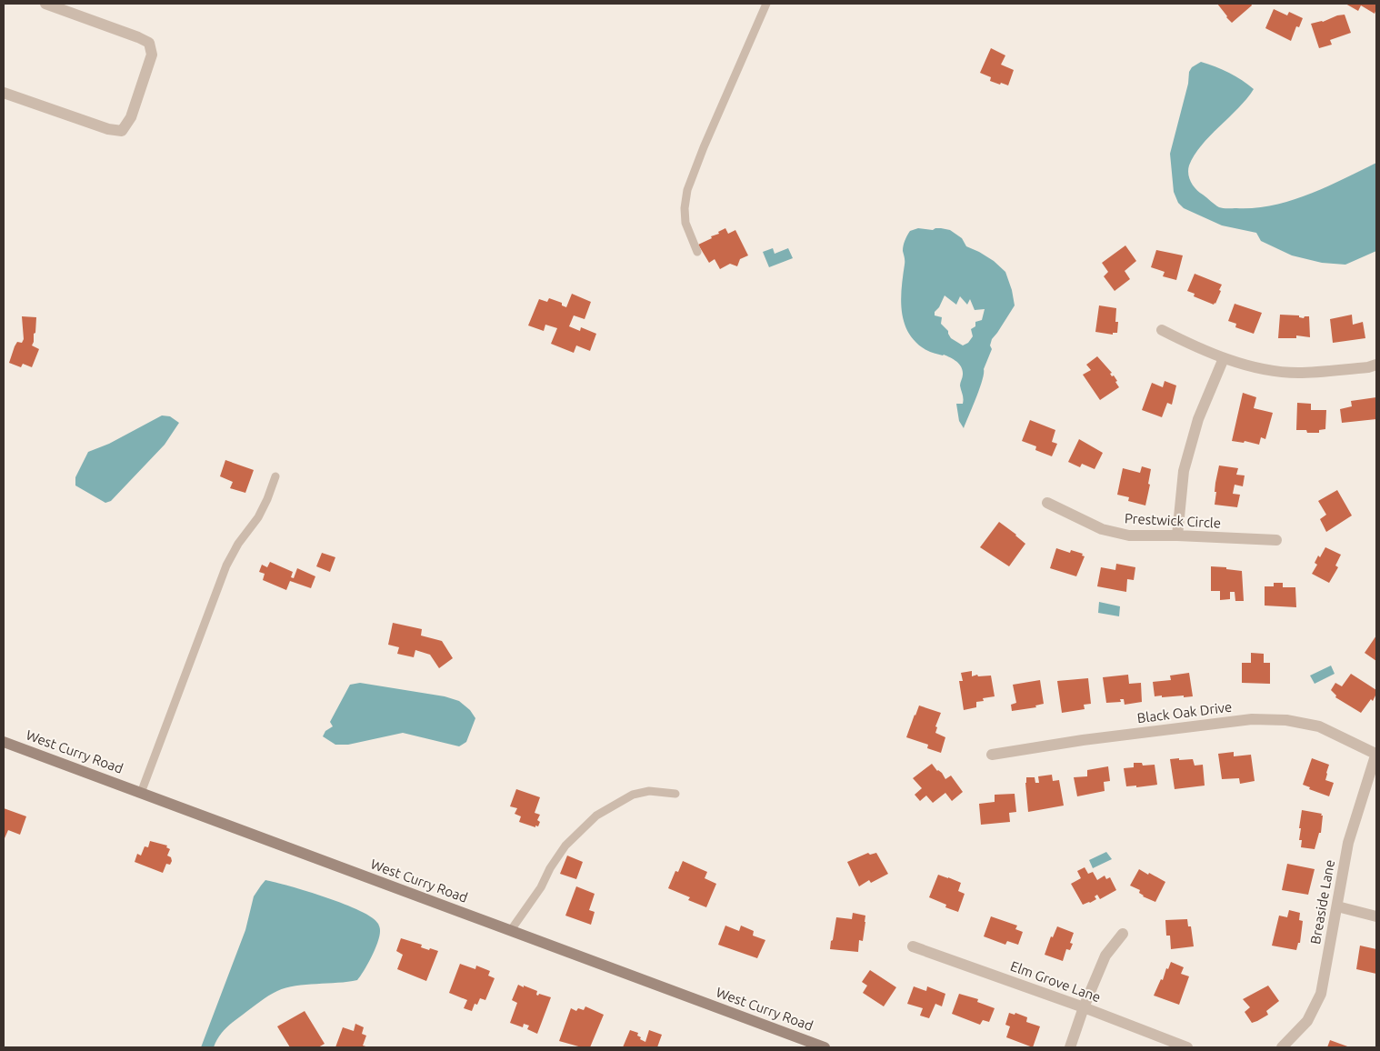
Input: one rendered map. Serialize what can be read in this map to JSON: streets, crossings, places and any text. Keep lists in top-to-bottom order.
{
  "streets": {
    "street": [
      "Prestwick Circle",
      "Black Oak Drive",
      "West Curry Road",
      "Breaside Lane",
      "Elm Grove Lane"
    ]
  },
  "crossings": [
    ["Black Oak Drive", "Breaside Lane"]
  ]
}
